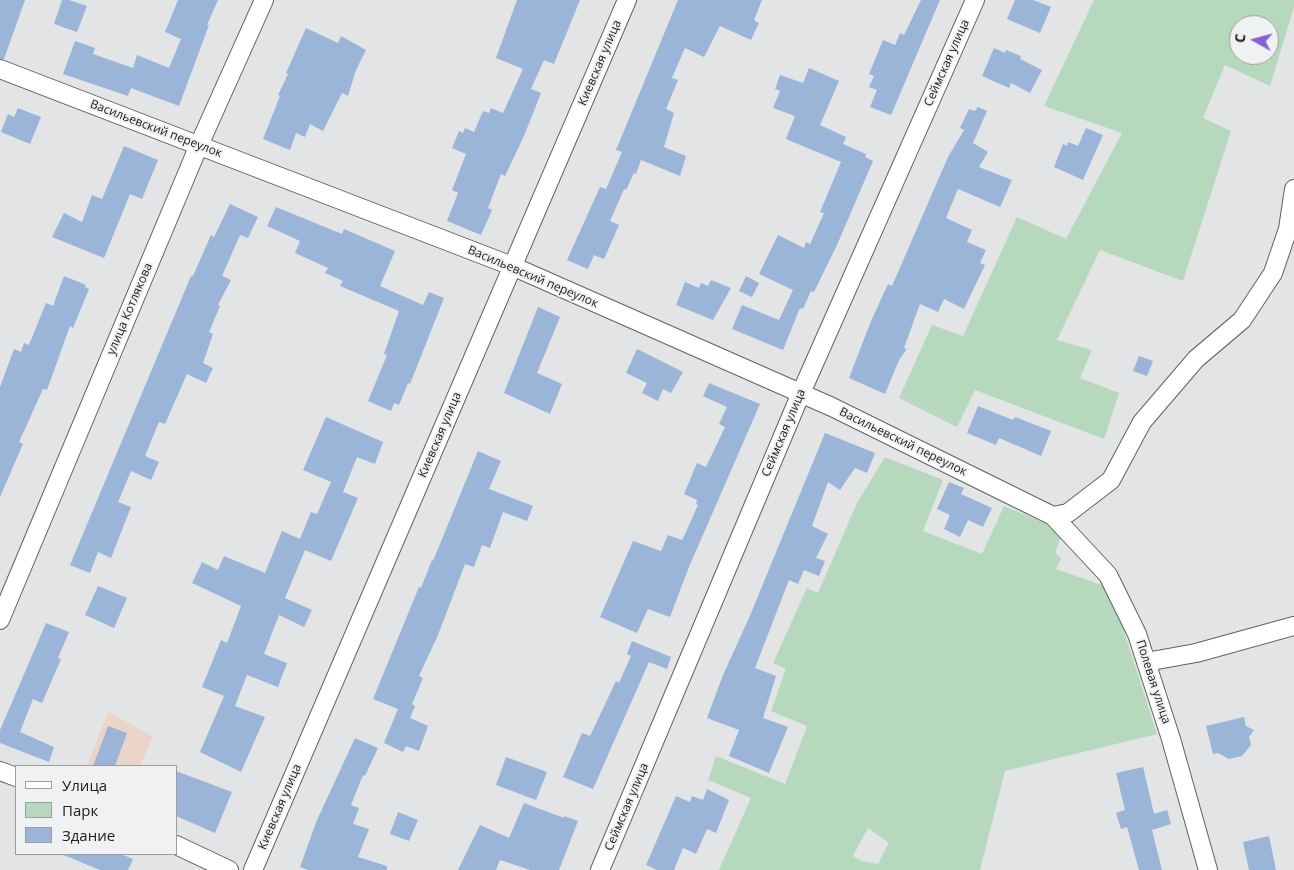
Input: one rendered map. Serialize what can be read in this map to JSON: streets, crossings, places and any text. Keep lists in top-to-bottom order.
{
  "streets": {
    "street": [
      "Киевская улица",
      "Сеймская улица",
      "Васильевский переулок",
      "улица Котлякова",
      "Полевая улица"
    ]
  },
  "crossings": [
    ["Киевская улица", "Васильевский переулок"],
    ["Сеймская улица", "Васильевский переулок"],
    ["Васильевский переулок", "улица Котлякова"],
    ["Васильевский переулок", "Полевая улица"]
  ],
  "legend": ["Улица", "Парк", "Здание"],
  "north": "left"
}
